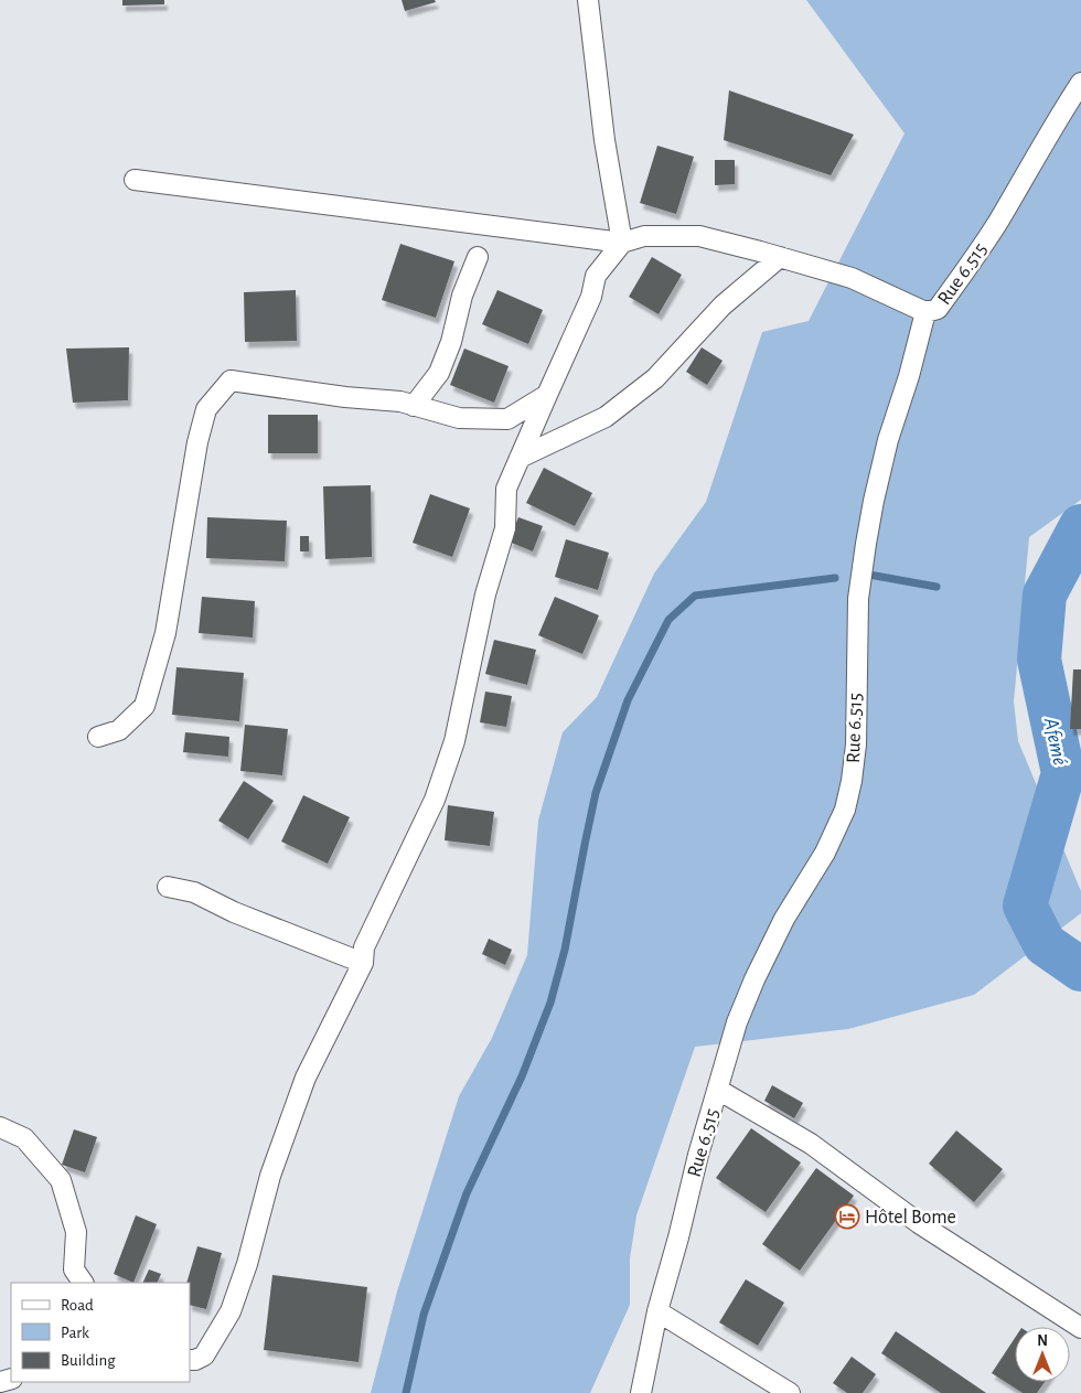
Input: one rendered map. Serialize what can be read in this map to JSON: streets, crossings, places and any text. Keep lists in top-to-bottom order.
{
  "streets": {
    "street": ["Rue 6.515"]
  },
  "water": ["Afemé"],
  "places": {
    "hotel": ["Hôtel Bome"]
  },
  "legend": ["Road", "Park", "Building"],
  "north": "top"
}
